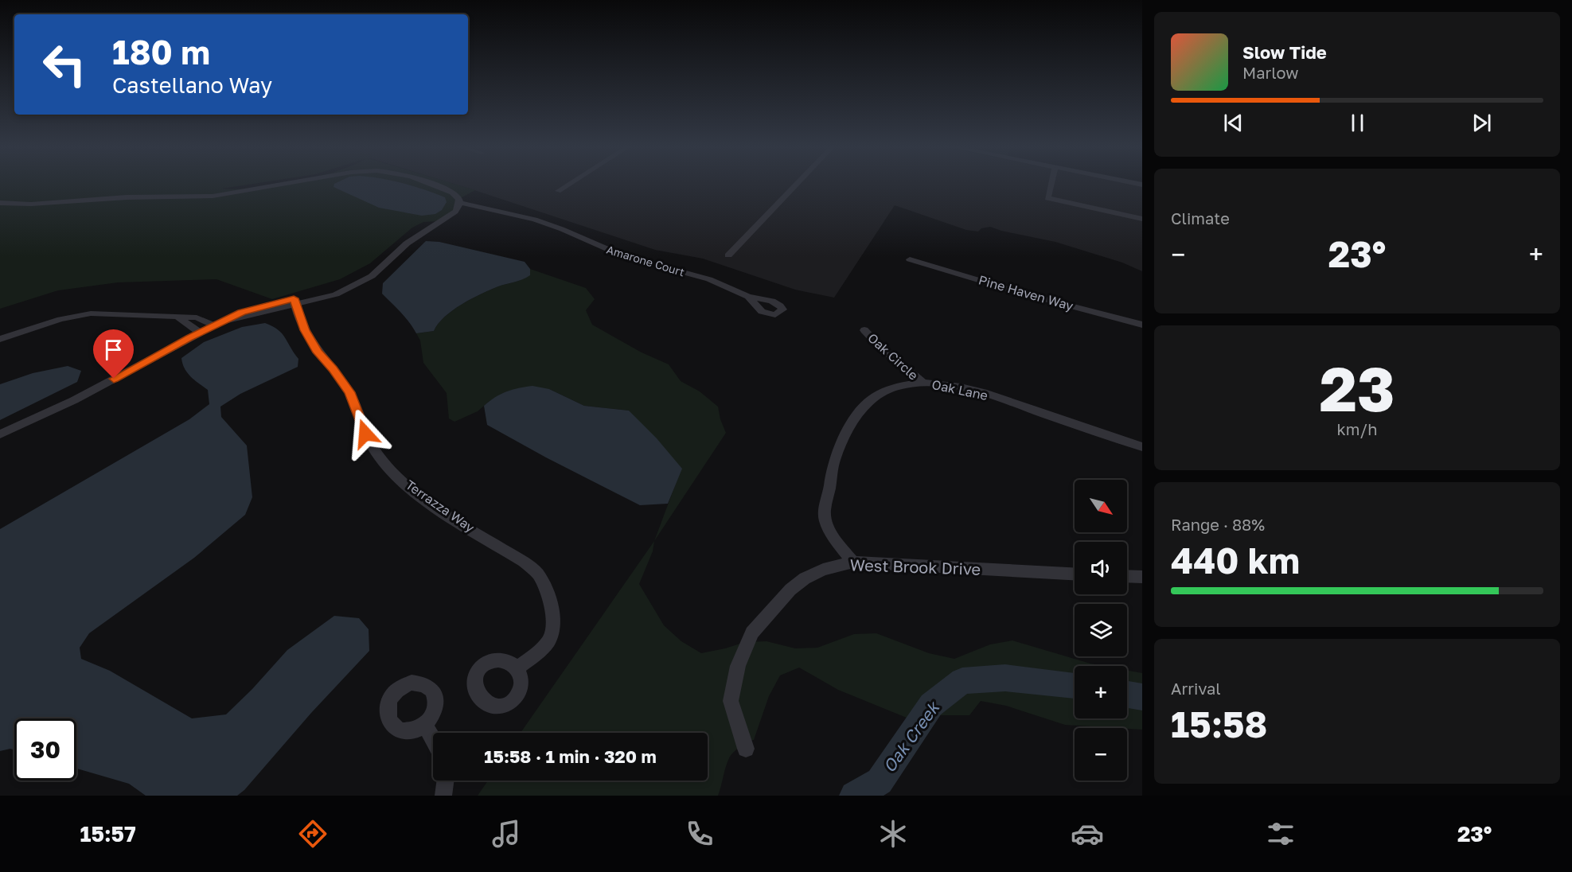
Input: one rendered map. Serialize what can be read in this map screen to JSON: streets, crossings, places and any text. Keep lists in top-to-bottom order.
{
  "streets": {
    "street": [
      "Amarone Court",
      "Pine Haven Way",
      "Oak Circle",
      "Oak Lane",
      "Terrazza Way",
      "West Brook Drive"
    ]
  },
  "crossings": [
    ["Oak Circle", "Oak Lane"],
    ["Oak Lane", "West Brook Drive"]
  ],
  "water": ["Oak Creek"],
  "north": "bottom right",
  "page": {
    "turn": ["180 m", "Castellano Way"],
    "song": ["Slow Tide", "Marlow"],
    "tile": [
      "Climate",
      ["23", "km/h"],
      ["Range · 88%", "440 km"],
      ["Arrival", "15:58"]
    ],
    "heat": ["−", "23°", "+"],
    "map_buttons": ["+", "−"],
    "limit": "30",
    "trip": "15:58 · 1 min · 320 m",
    "tabs": ["15:57", "23°"]
  }
}
